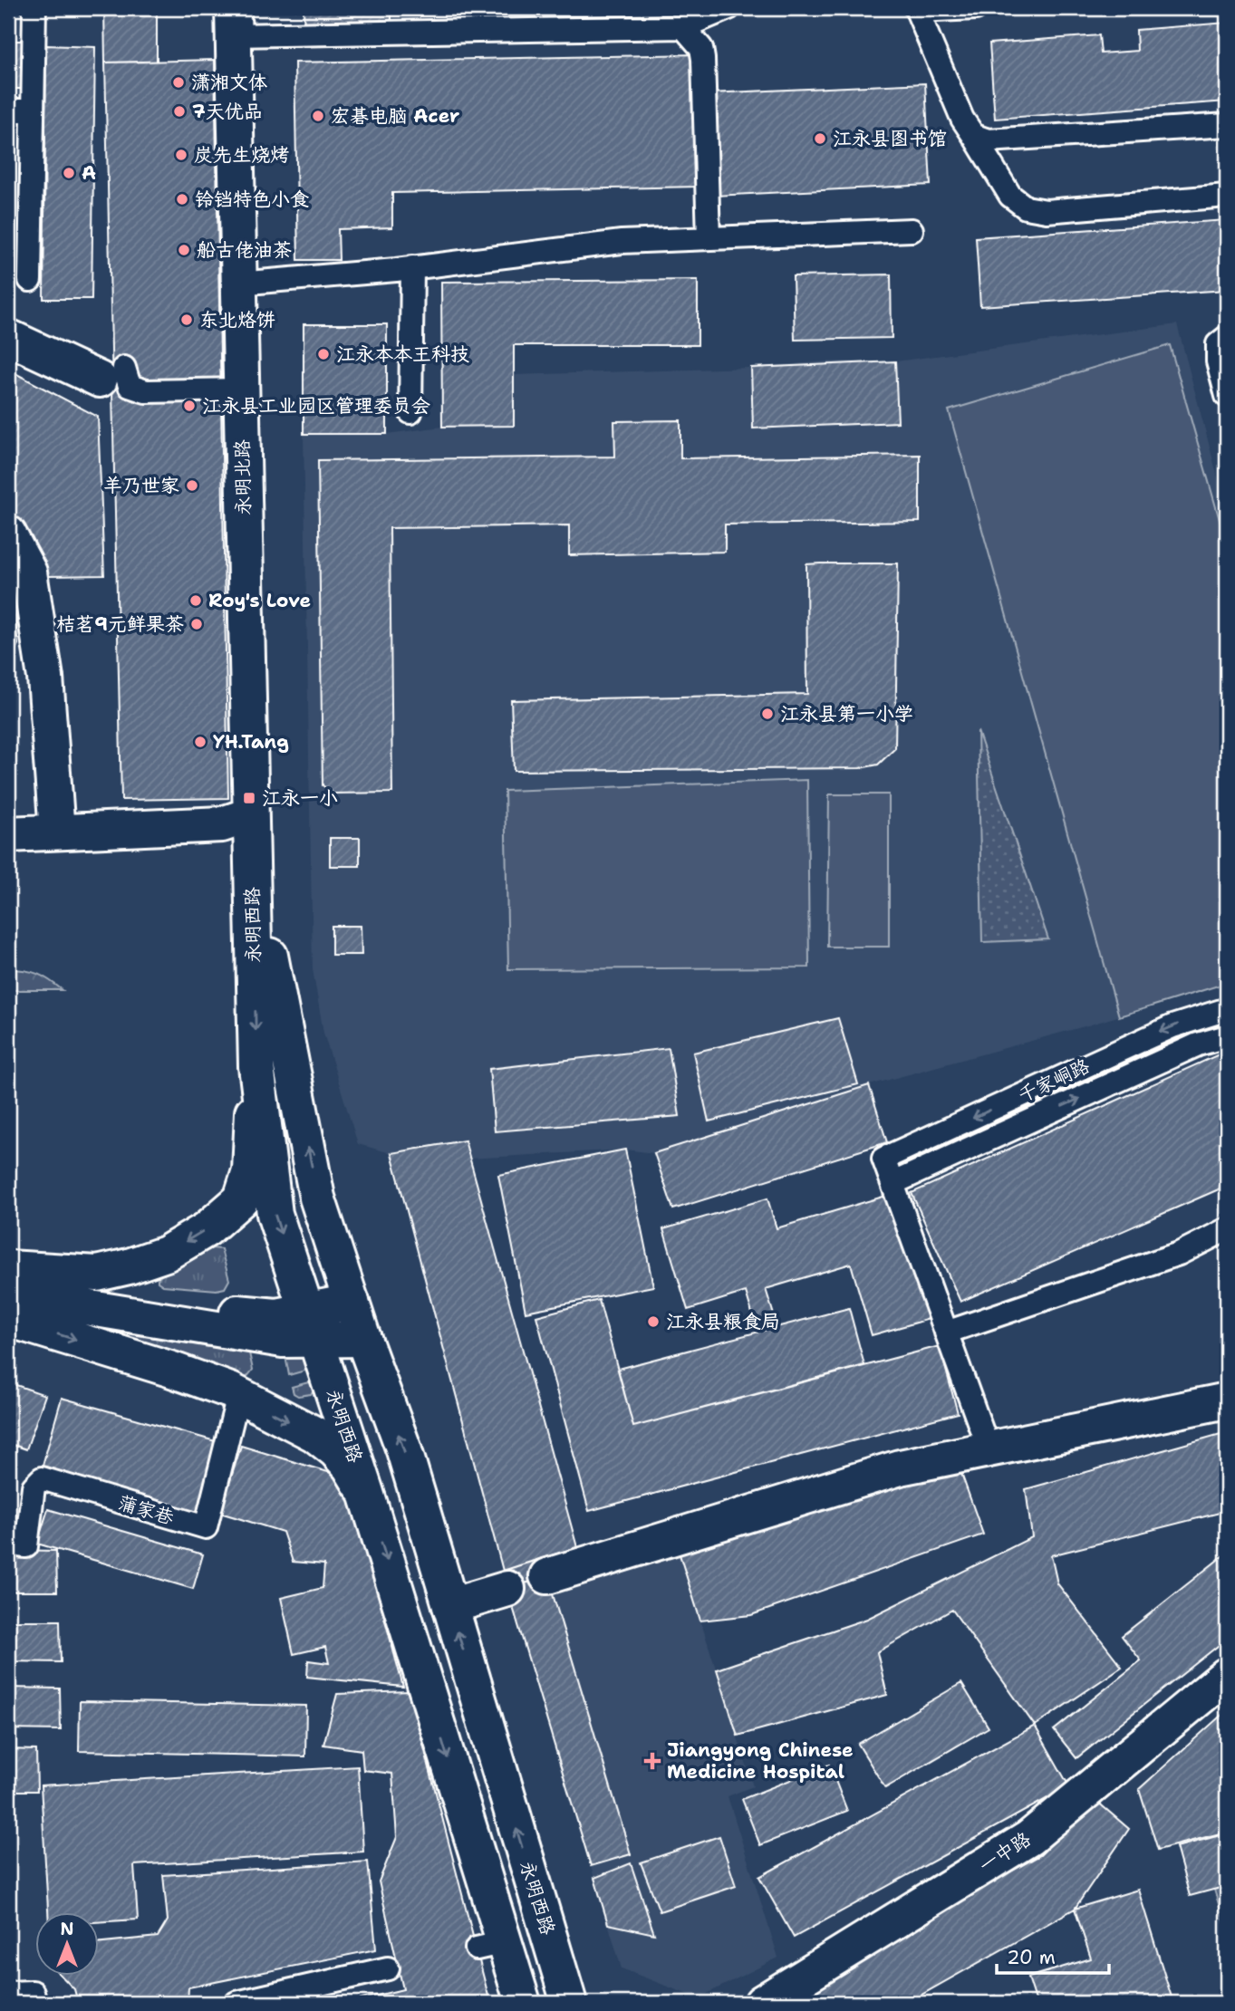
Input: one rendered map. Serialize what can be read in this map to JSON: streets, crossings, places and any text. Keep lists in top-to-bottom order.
{
  "streets": {
    "main road": ["永明北路", "永明西路", "一中路"],
    "lane": ["千家峒路", "蒲家巷"]
  },
  "crossings": [
    ["永明北路", "永明西路"]
  ],
  "places": {
    "other": [
      "潇湘文体",
      "7天优品",
      "宏碁电脑 Acer",
      "江永县图书馆",
      "炭先生烧烤",
      "A",
      "铃铛特色小食",
      "船古佬油茶",
      "东北烙饼",
      "江永本本王科技",
      "江永县工业园区管理委员会",
      "羊乃世家",
      "Roy's Love",
      "桔茗9元鲜果茶",
      "江永县第一小学",
      "YH.Tang",
      "江永县粮食局"
    ],
    "transit": ["江永一小"],
    "health": ["Jiangyong Chinese Medicine Hospital"]
  },
  "scale_bar": "20 m",
  "north": "top"
}
